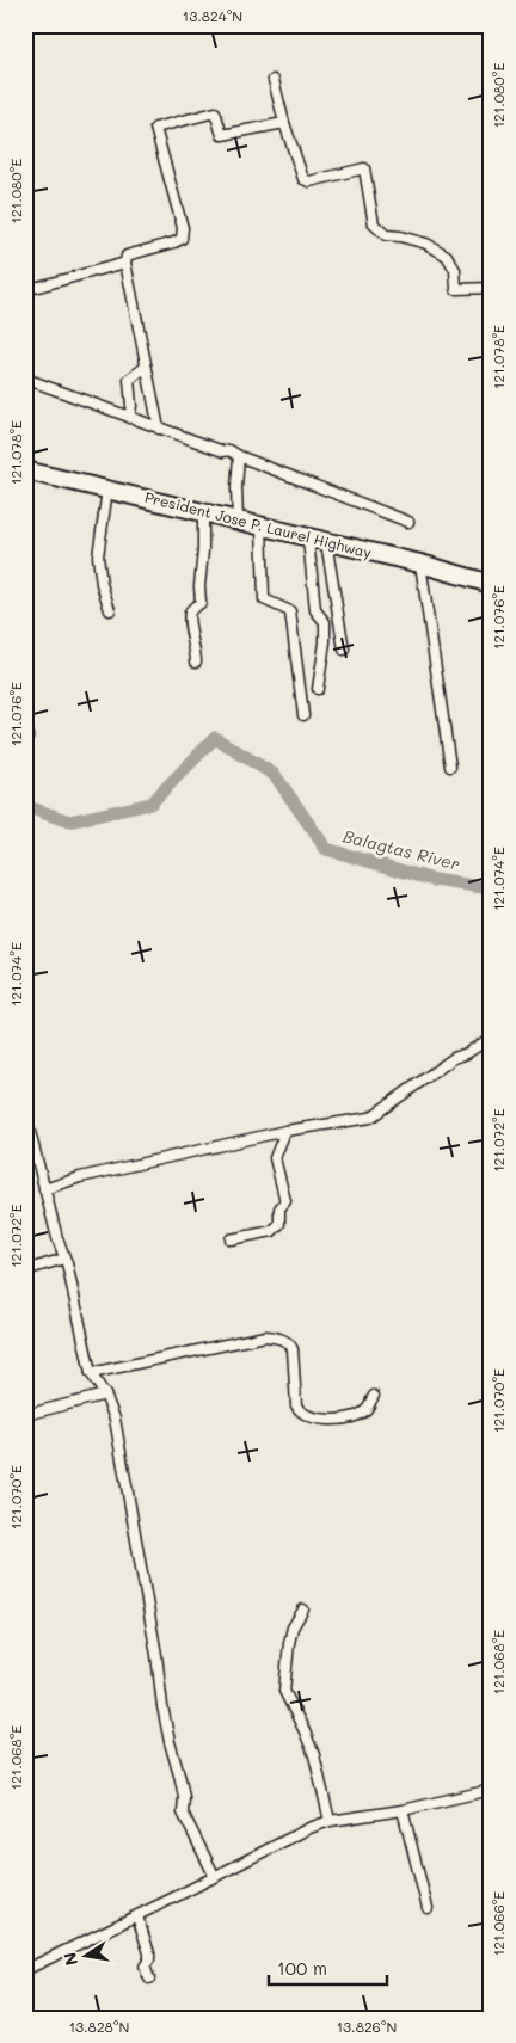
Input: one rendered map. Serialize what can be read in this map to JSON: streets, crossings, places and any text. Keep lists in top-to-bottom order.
{
  "streets": {
    "highway": ["President Jose P. Laurel Highway"]
  },
  "water": ["Balagtas River"],
  "scale_bar": "100 m",
  "north": "left",
  "coordinates": [
    "13.824°N",
    "121.080°E",
    "121.078°E",
    "121.076°E",
    "121.074°E",
    "121.072°E",
    "121.070°E",
    "121.068°E",
    "121.066°E",
    "13.828°N",
    "13.826°N"
  ]
}
